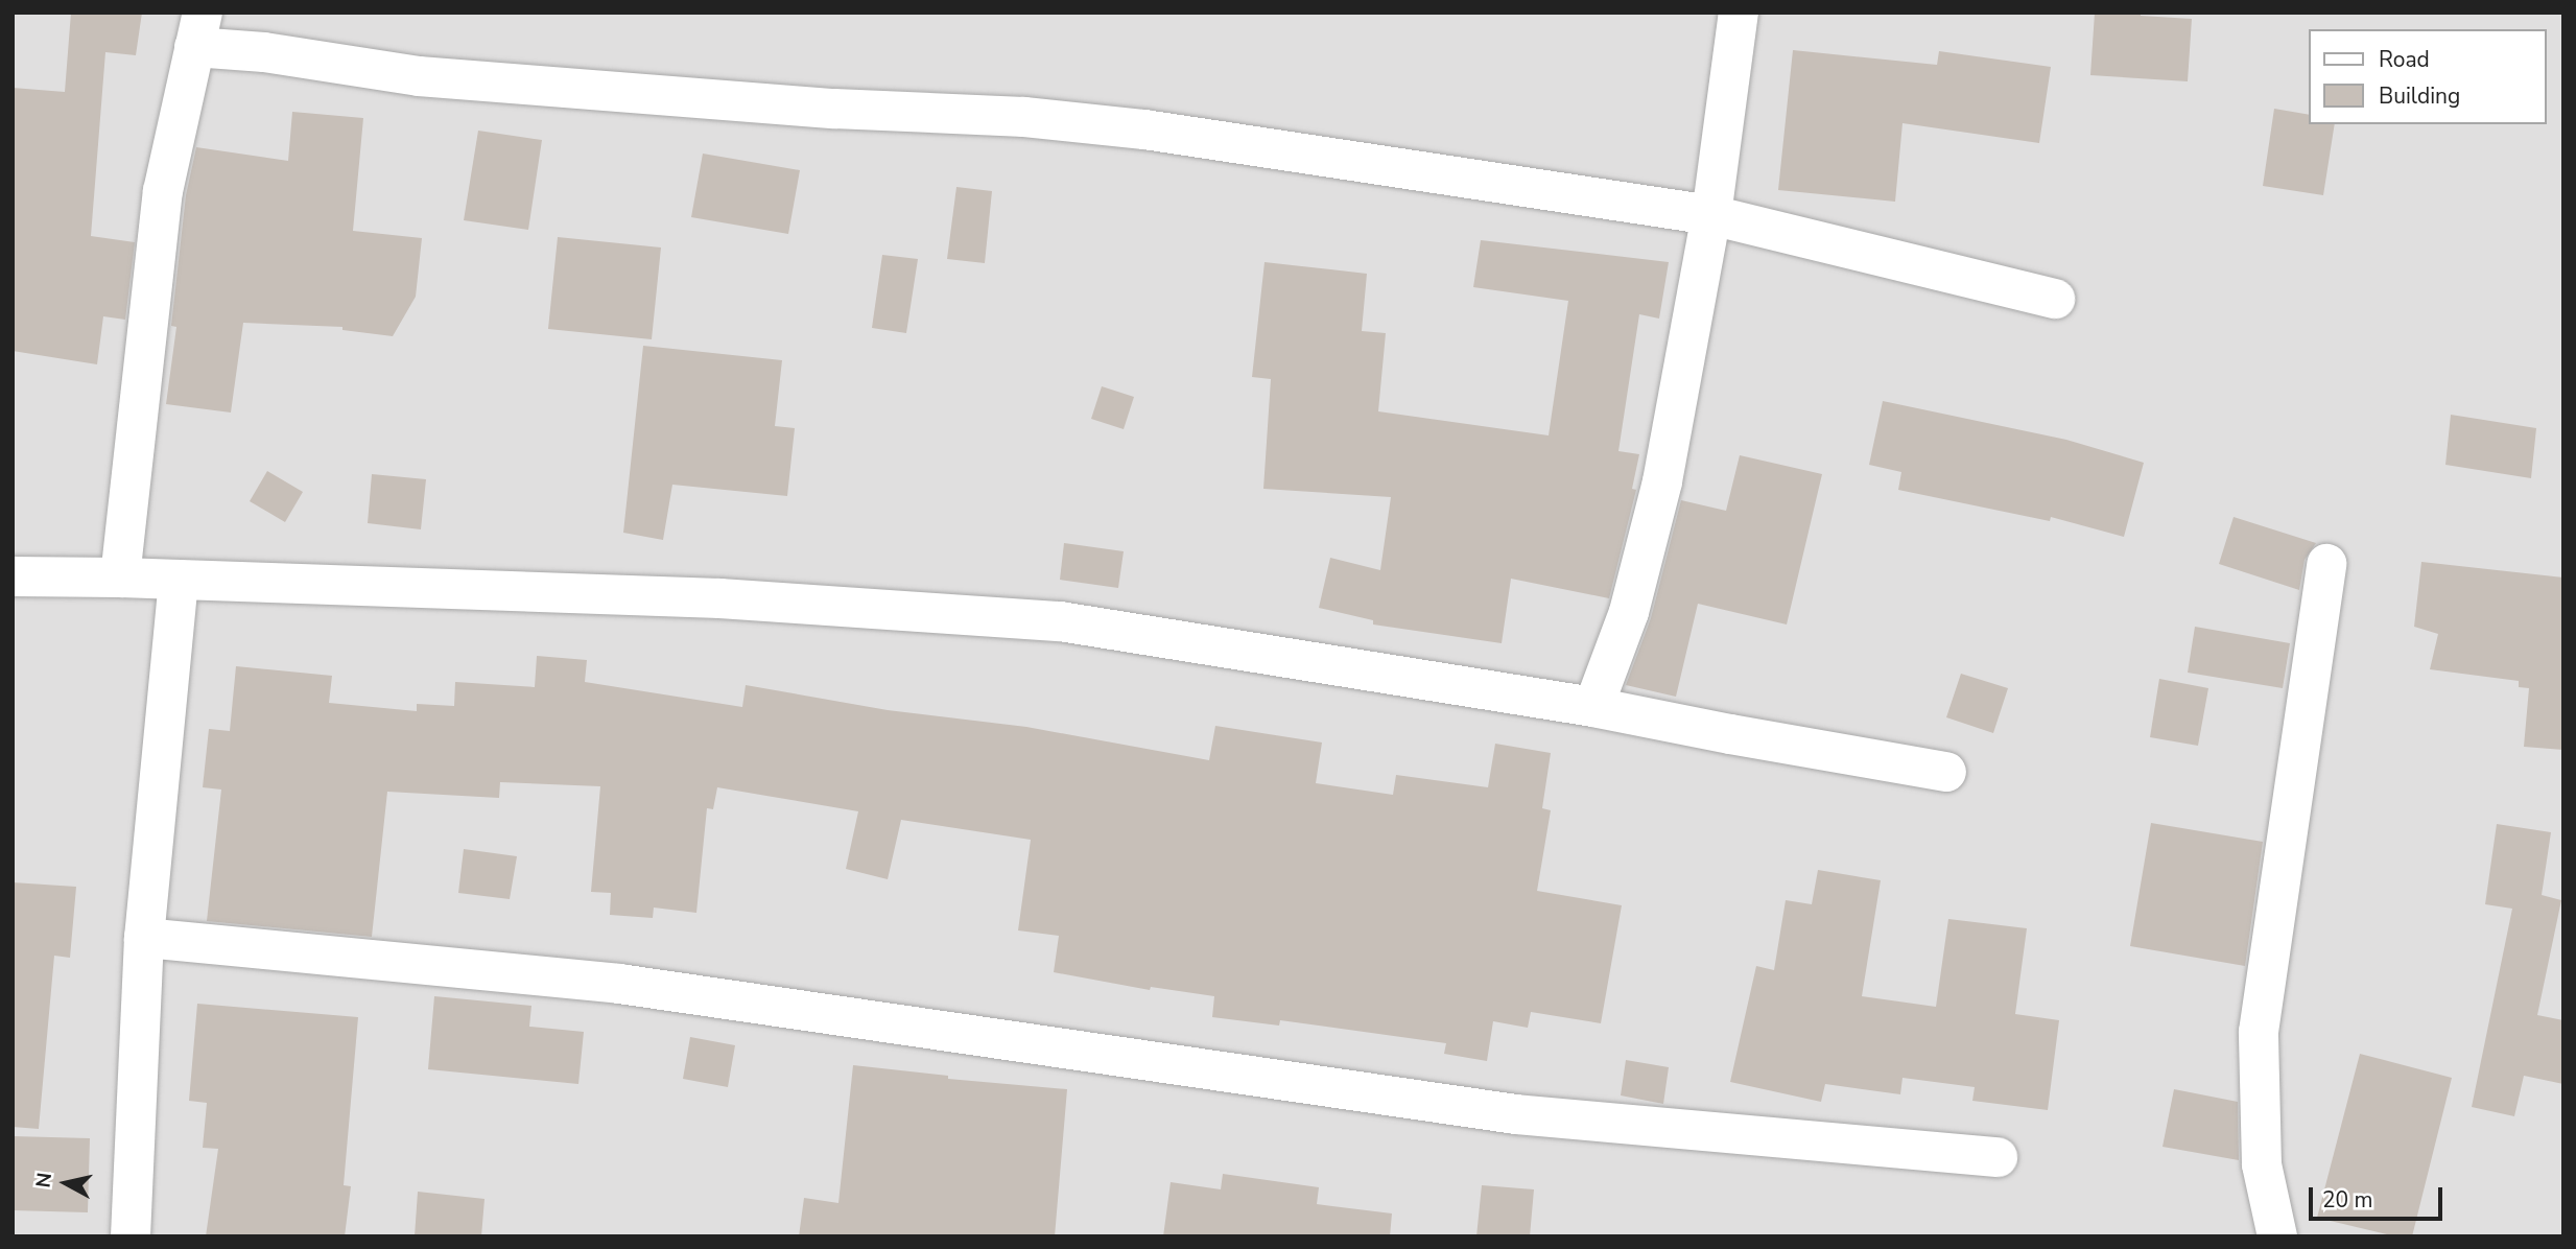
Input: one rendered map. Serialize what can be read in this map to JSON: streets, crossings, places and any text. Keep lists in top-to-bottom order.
{
  "legend": ["Road", "Building"],
  "scale_bar": "20 m",
  "north": "left"
}
